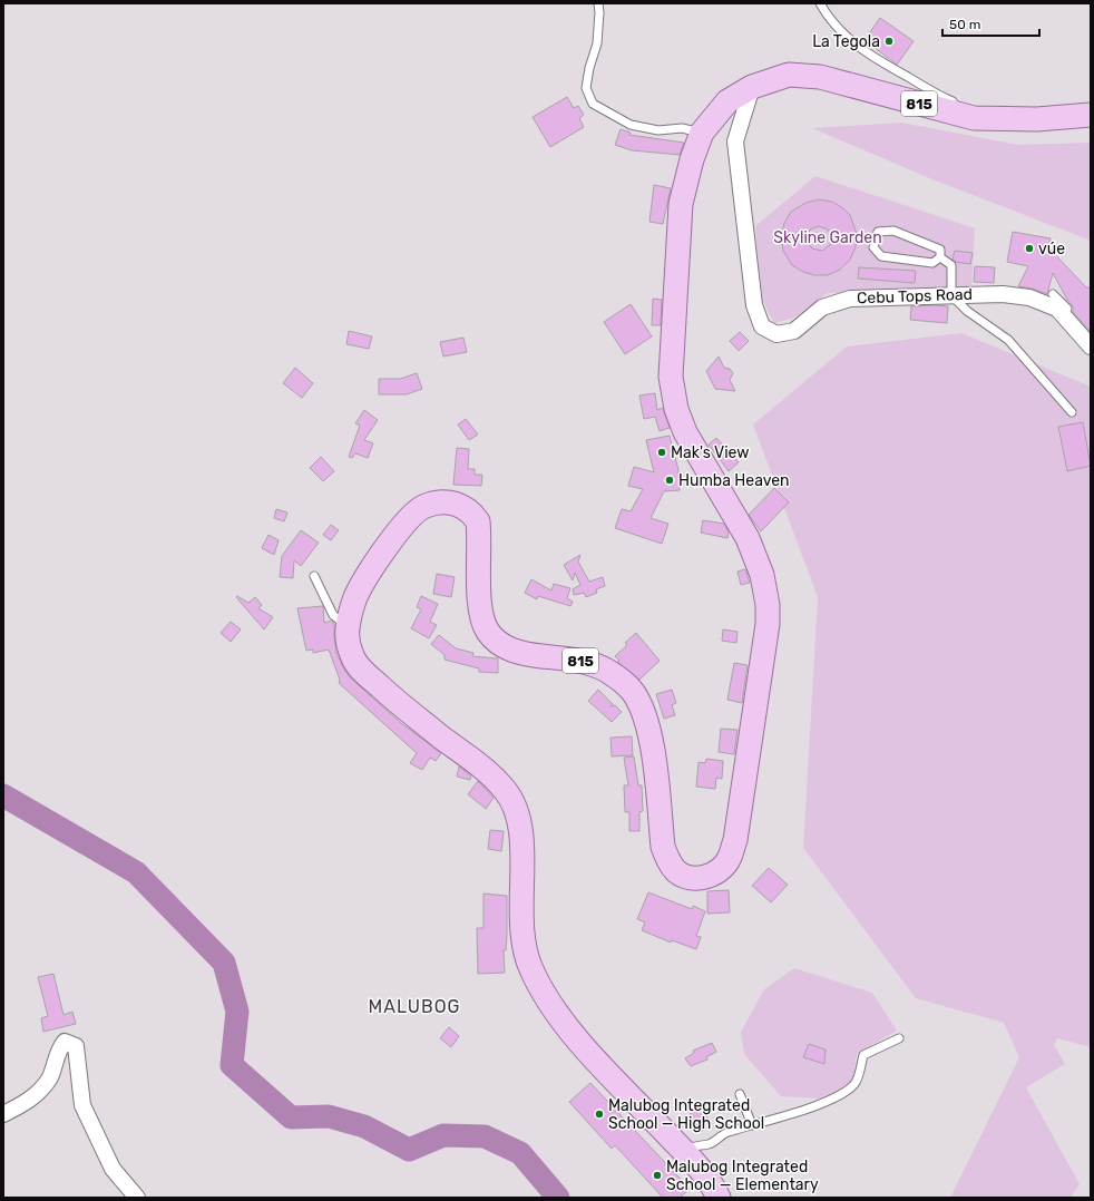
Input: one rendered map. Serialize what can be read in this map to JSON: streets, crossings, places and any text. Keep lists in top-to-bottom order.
{
  "streets": {
    "main road": ["815"],
    "street": ["Cebu Tops Road"]
  },
  "crossings": [
    ["815", "Cebu Tops Road"]
  ],
  "districts": ["MALUBOG"],
  "parks": ["Skyline Garden"],
  "places": [
    "La Tegola",
    "vúe",
    "Mak's View",
    "Humba Heaven",
    "Malubog Integrated School — High School",
    "Malubog Integrated School — Elementary"
  ],
  "scale_bar": "50 m"
}
